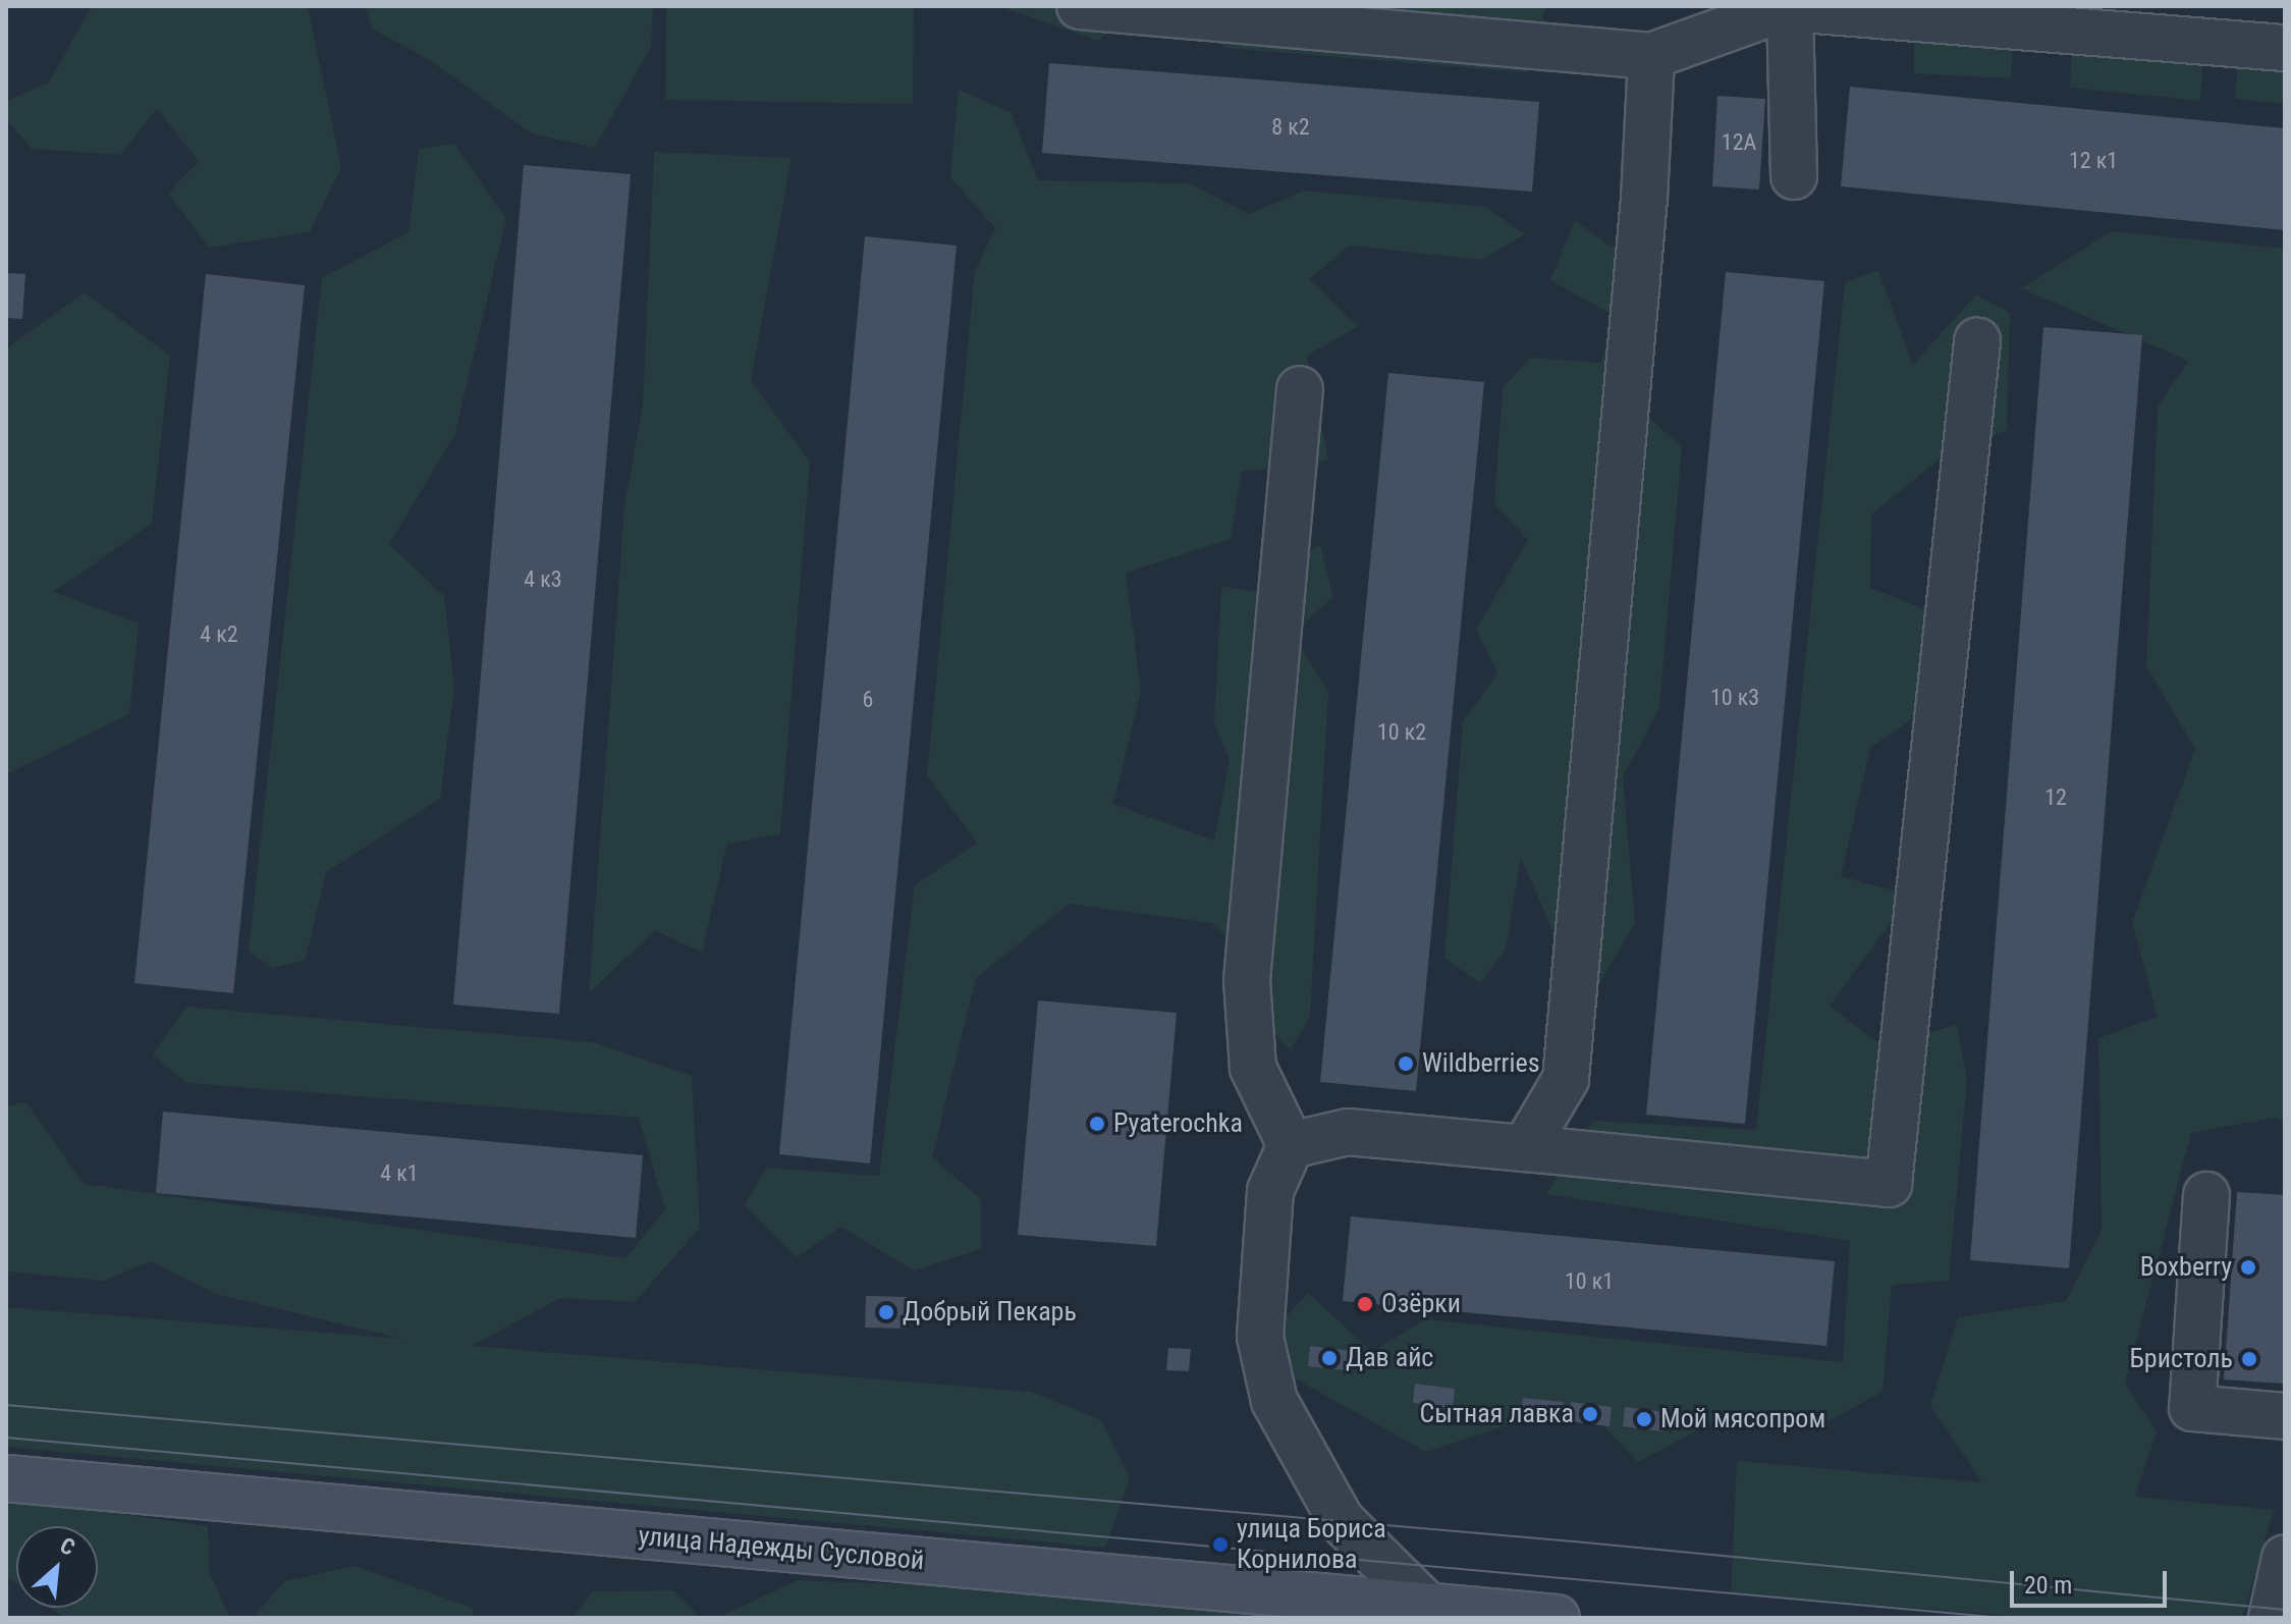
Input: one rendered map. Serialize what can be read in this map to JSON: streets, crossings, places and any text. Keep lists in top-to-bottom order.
{
  "streets": {
    "main road": ["улица Надежды Сусловой"]
  },
  "places": [
    "Wildberries",
    "Pyaterochka",
    "Boxberry",
    "Озёрки",
    "Добрый Пекарь",
    "Дав айс",
    "Бристоль",
    "Сытная лавка",
    "Мой мясопром",
    "улица Бориса Корнилова"
  ],
  "house_numbers": [
    "8 к2",
    "12А",
    "12 к1",
    "4 к3",
    "4 к2",
    "10 к3",
    "6",
    "10 к2",
    "12",
    "4 к1",
    "10 к1"
  ],
  "scale_bar": "20 m",
  "north": "top right"
}
